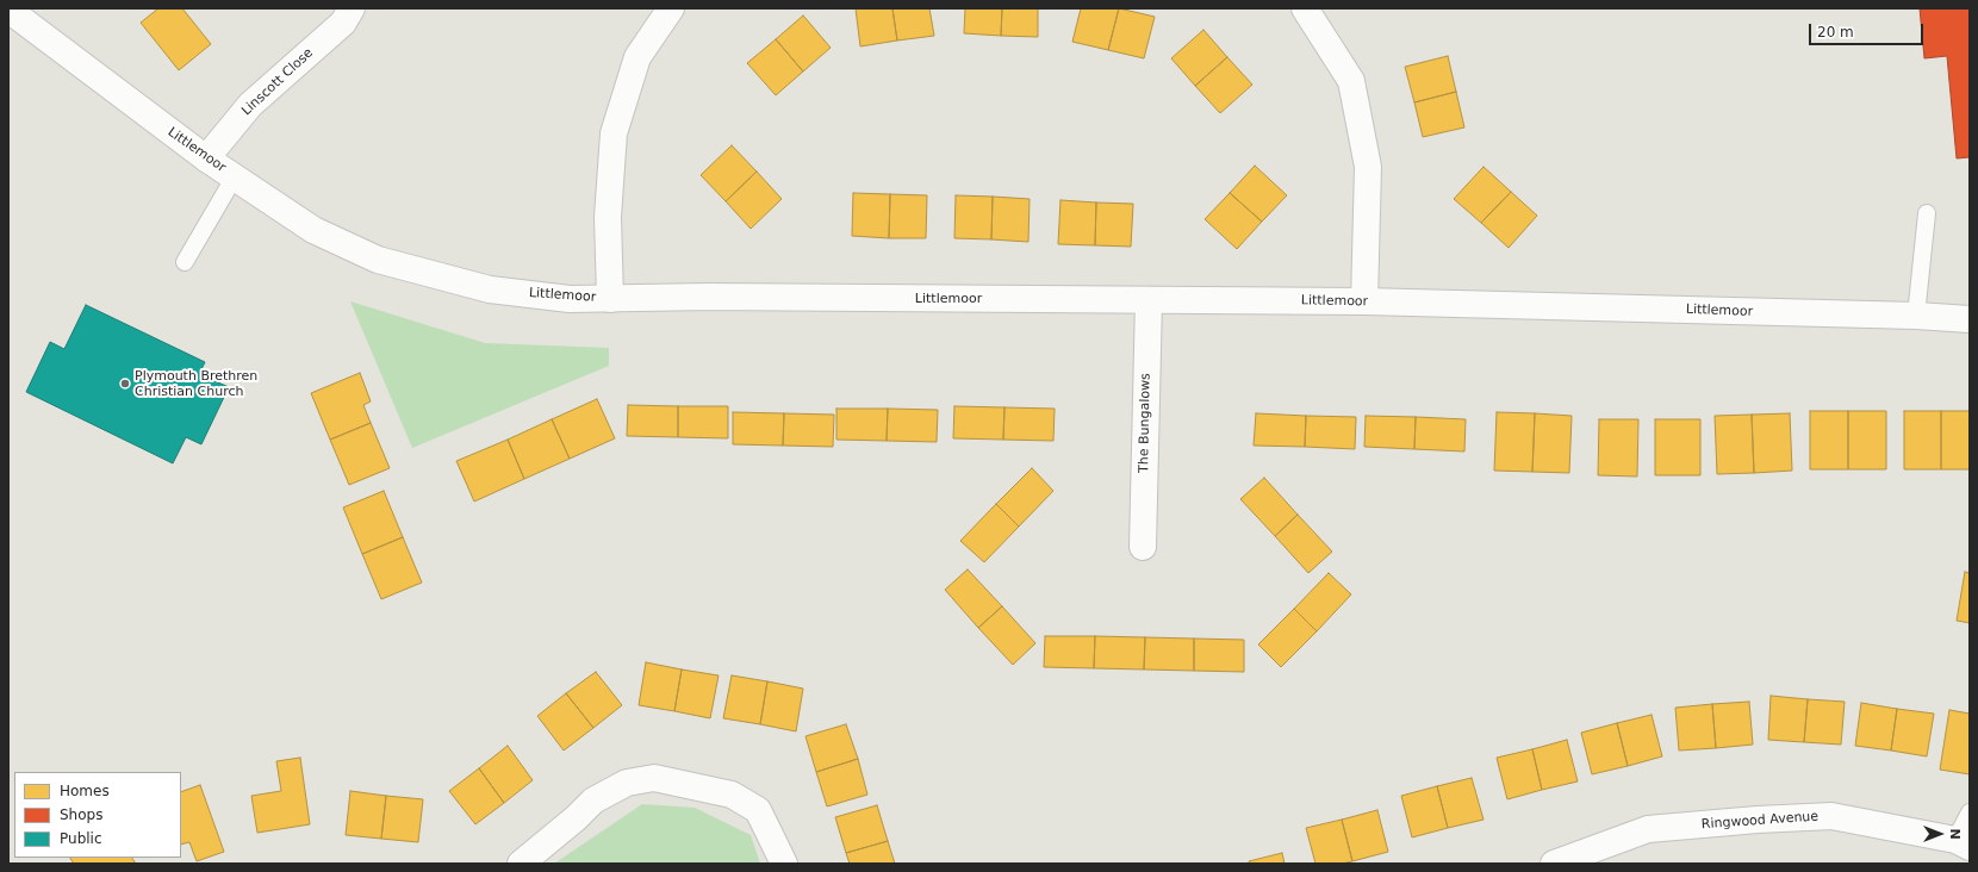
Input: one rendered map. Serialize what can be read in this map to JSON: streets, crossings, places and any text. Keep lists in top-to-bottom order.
{
  "streets": {
    "main road": [
      "Linscott Close",
      "Littlemoor",
      "The Bungalows",
      "Ringwood Avenue"
    ]
  },
  "crossings": [
    ["Linscott Close", "Littlemoor"],
    ["Littlemoor", "The Bungalows"]
  ],
  "places": ["Plymouth Brethren Christian Church"],
  "legend": ["Homes", "Shops", "Public"],
  "scale_bar": "20 m",
  "north": "right"
}
